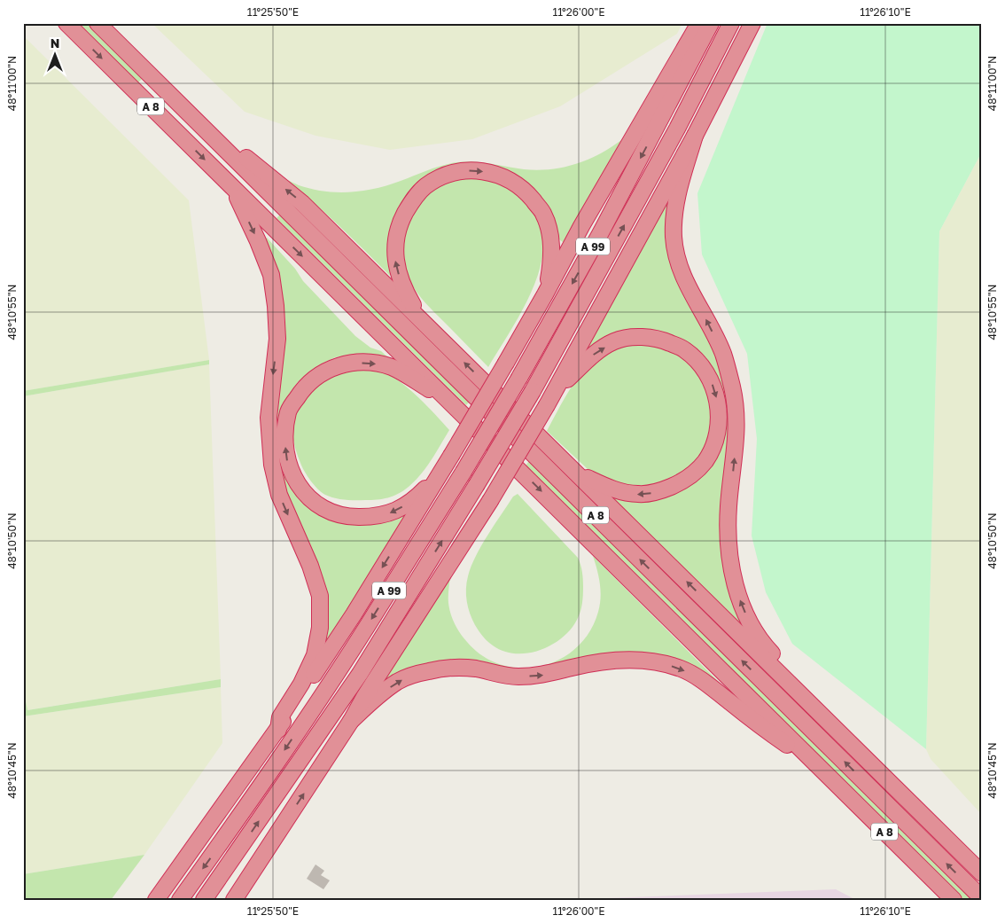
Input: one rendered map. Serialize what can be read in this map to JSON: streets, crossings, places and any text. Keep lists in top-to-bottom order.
{
  "streets": {
    "highway": ["A 8", "A 99"]
  },
  "north": "top",
  "coordinates": [
    "11°25'50\"E",
    "11°26'00\"E",
    "11°26'10\"E",
    "48°11'00\"N",
    "48°10'55\"N",
    "48°10'50\"N",
    "48°10'45\"N"
  ]
}
